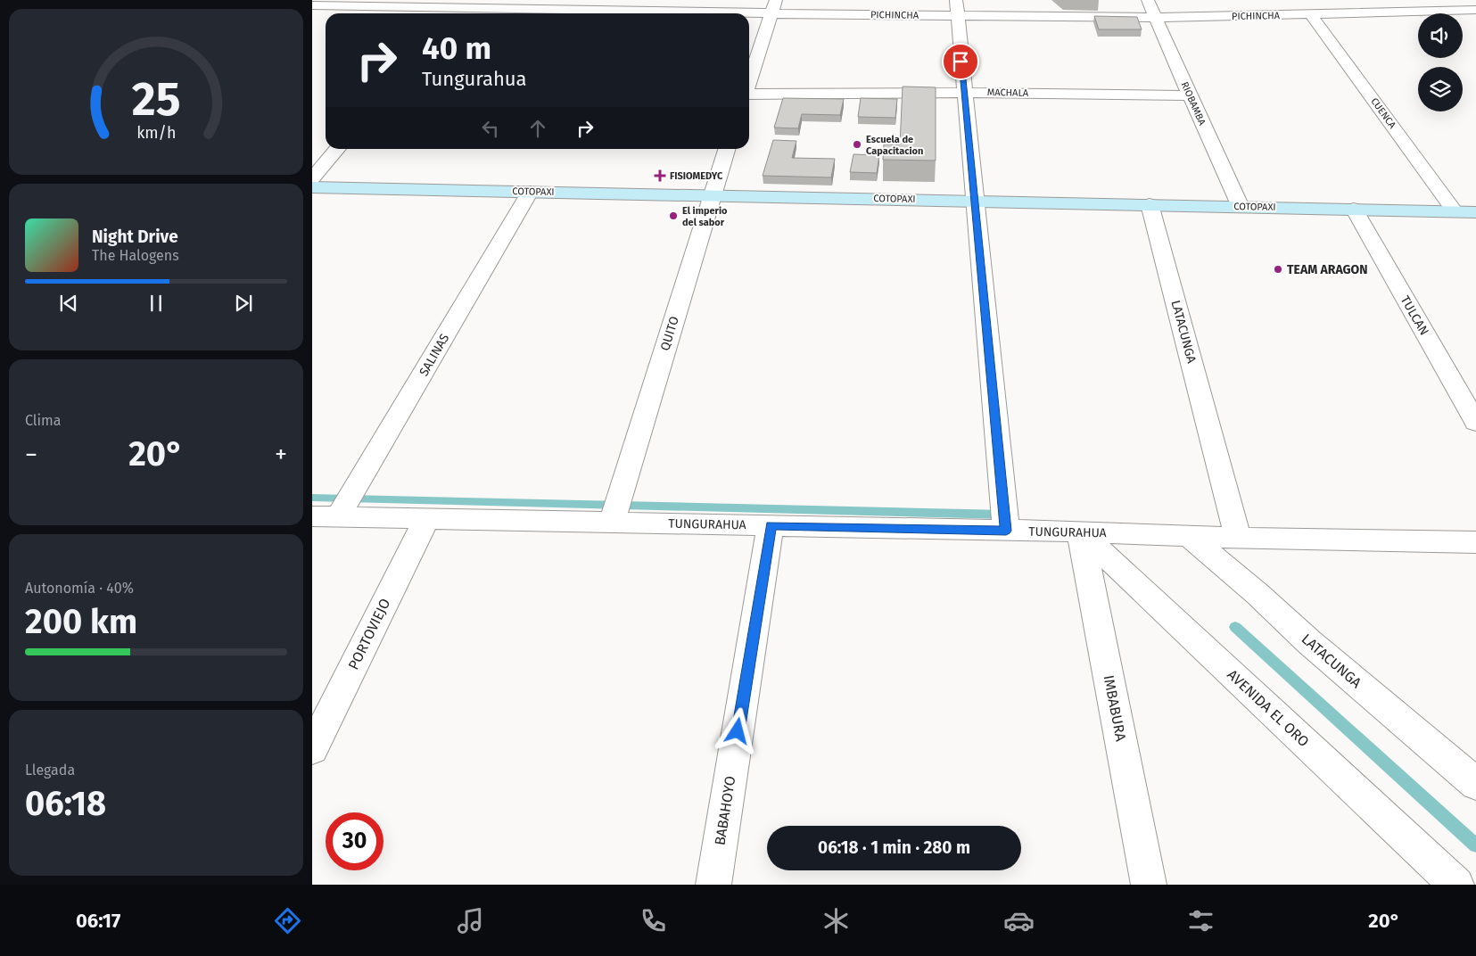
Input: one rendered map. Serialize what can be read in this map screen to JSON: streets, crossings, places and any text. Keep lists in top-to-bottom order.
{
  "streets": {
    "street": [
      "PICHINCHA",
      "MACHALA",
      "RIOBAMBA",
      "CUENCA",
      "COTOPAXI",
      "TULCAN",
      "LATACUNGA",
      "QUITO",
      "SALINAS",
      "TUNGURAHUA",
      "PORTOVIEJO",
      "IMBABURA",
      "AVENIDA EL ORO",
      "BABAHOYO"
    ]
  },
  "crossings": [
    ["PICHINCHA", "RIOBAMBA"],
    ["PICHINCHA", "CUENCA"],
    ["MACHALA", "RIOBAMBA"],
    ["RIOBAMBA", "COTOPAXI"],
    ["CUENCA", "COTOPAXI"],
    ["COTOPAXI", "TULCAN"],
    ["COTOPAXI", "LATACUNGA"],
    ["COTOPAXI", "QUITO"],
    ["COTOPAXI", "SALINAS"],
    ["LATACUNGA", "TUNGURAHUA"],
    ["QUITO", "TUNGURAHUA"],
    ["SALINAS", "TUNGURAHUA"],
    ["TUNGURAHUA", "PORTOVIEJO"],
    ["TUNGURAHUA", "IMBABURA"],
    ["TUNGURAHUA", "AVENIDA EL ORO"],
    ["TUNGURAHUA", "BABAHOYO"],
    ["IMBABURA", "AVENIDA EL ORO"]
  ],
  "places": {
    "other": ["Escuela de Capacitacion", "El imperio del sabor", "TEAM ARAGON"],
    "health": ["FISIOMEDYC"]
  },
  "page": {
    "turn": ["40 m", "Tungurahua"],
    "song": ["Night Drive", "The Halogens"],
    "tile": [
      "Clima",
      ["Autonomía · 40%", "200 km"],
      ["Llegada", "06:18"]
    ],
    "heat": ["−", "20°", "+"],
    "limit": "30",
    "trip": "06:18 · 1 min · 280 m",
    "tabs": ["06:17", "20°"],
    "gauge": ["25", "km/h"]
  }
}
